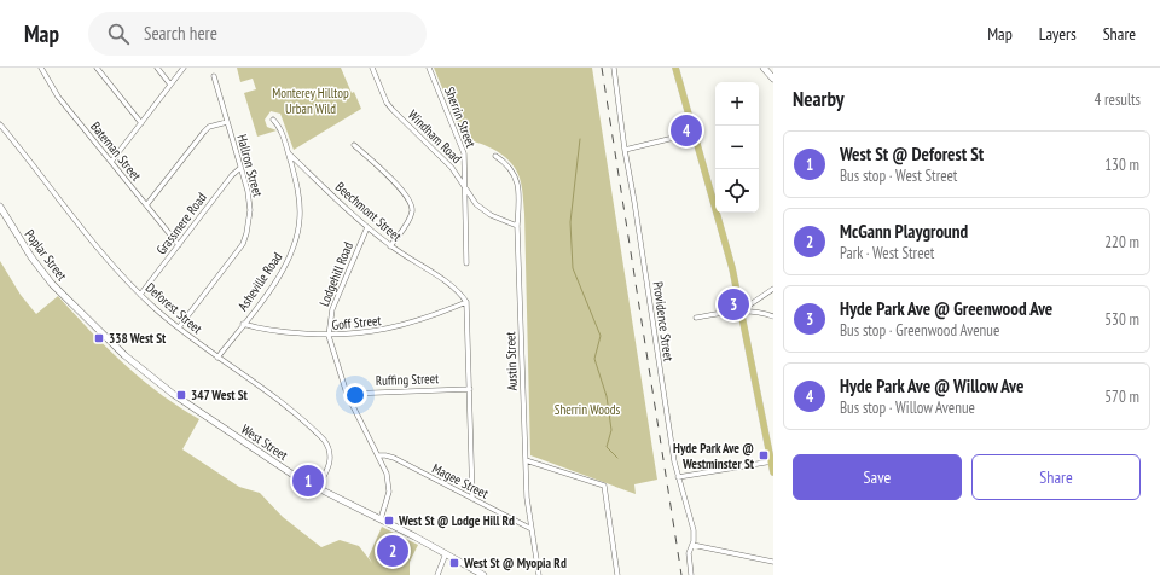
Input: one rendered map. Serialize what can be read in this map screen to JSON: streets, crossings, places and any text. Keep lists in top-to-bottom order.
{
  "streets": {
    "street": [
      "Sherrin Street",
      "Windham Road",
      "Bateman Street",
      "Hallron Street",
      "Beechmont Street",
      "Grassmere Road",
      "Poplar Street",
      "Lodgehill Road",
      "Asheville Road",
      "Deforest Street",
      "Providence Street",
      "Goff Street",
      "Austin Street",
      "Ruffing Street",
      "West Street",
      "Magee Street"
    ]
  },
  "crossings": [
    ["Sherrin Street", "Windham Road"],
    ["Windham Road", "Austin Street"],
    ["Bateman Street", "Grassmere Road"],
    ["Hallron Street", "Grassmere Road"],
    ["Hallron Street", "Deforest Street"],
    ["Beechmont Street", "Lodgehill Road"],
    ["Beechmont Street", "Asheville Road"],
    ["Beechmont Street", "Goff Street"],
    ["Grassmere Road", "Deforest Street"],
    ["Poplar Street", "West Street"],
    ["Lodgehill Road", "Goff Street"],
    ["Lodgehill Road", "Ruffing Street"],
    ["Lodgehill Road", "West Street"],
    ["Lodgehill Road", "Magee Street"],
    ["Asheville Road", "Deforest Street"],
    ["Asheville Road", "Goff Street"],
    ["Deforest Street", "West Street"],
    ["Austin Street", "Magee Street"]
  ],
  "parks": ["Monterey Hilltop Urban Wild", "Sherrin Woods"],
  "places": {
    "transit": [
      "338 West St",
      "347 West St",
      "Hyde Park Ave @ Westminster St",
      "West St @ Lodge Hill Rd",
      "West St @ Myopia Rd"
    ]
  },
  "page": {
    "header": "Map",
    "search": "Search here",
    "nav": ["Map", "Layers", "Share"],
    "heading": ["Nearby", "4 results"],
    "map_buttons": ["+", "−"],
    "pins": [
      "4",
      "3",
      "1",
      "2"
    ],
    "list": [
      {
        "mark": "1",
        "name": "West St @ Deforest St",
        "note": "Bus stop · West Street",
        "value": "130 m"
      },
      {
        "mark": "2",
        "name": "McGann Playground",
        "note": "Park · West Street",
        "value": "220 m"
      },
      {
        "mark": "3",
        "name": "Hyde Park Ave @ Greenwood Ave",
        "note": "Bus stop · Greenwood Avenue",
        "value": "530 m"
      },
      {
        "mark": "4",
        "name": "Hyde Park Ave @ Willow Ave",
        "note": "Bus stop · Willow Avenue",
        "value": "570 m"
      }
    ],
    "buttons": ["Save", "Share"]
  }
}
